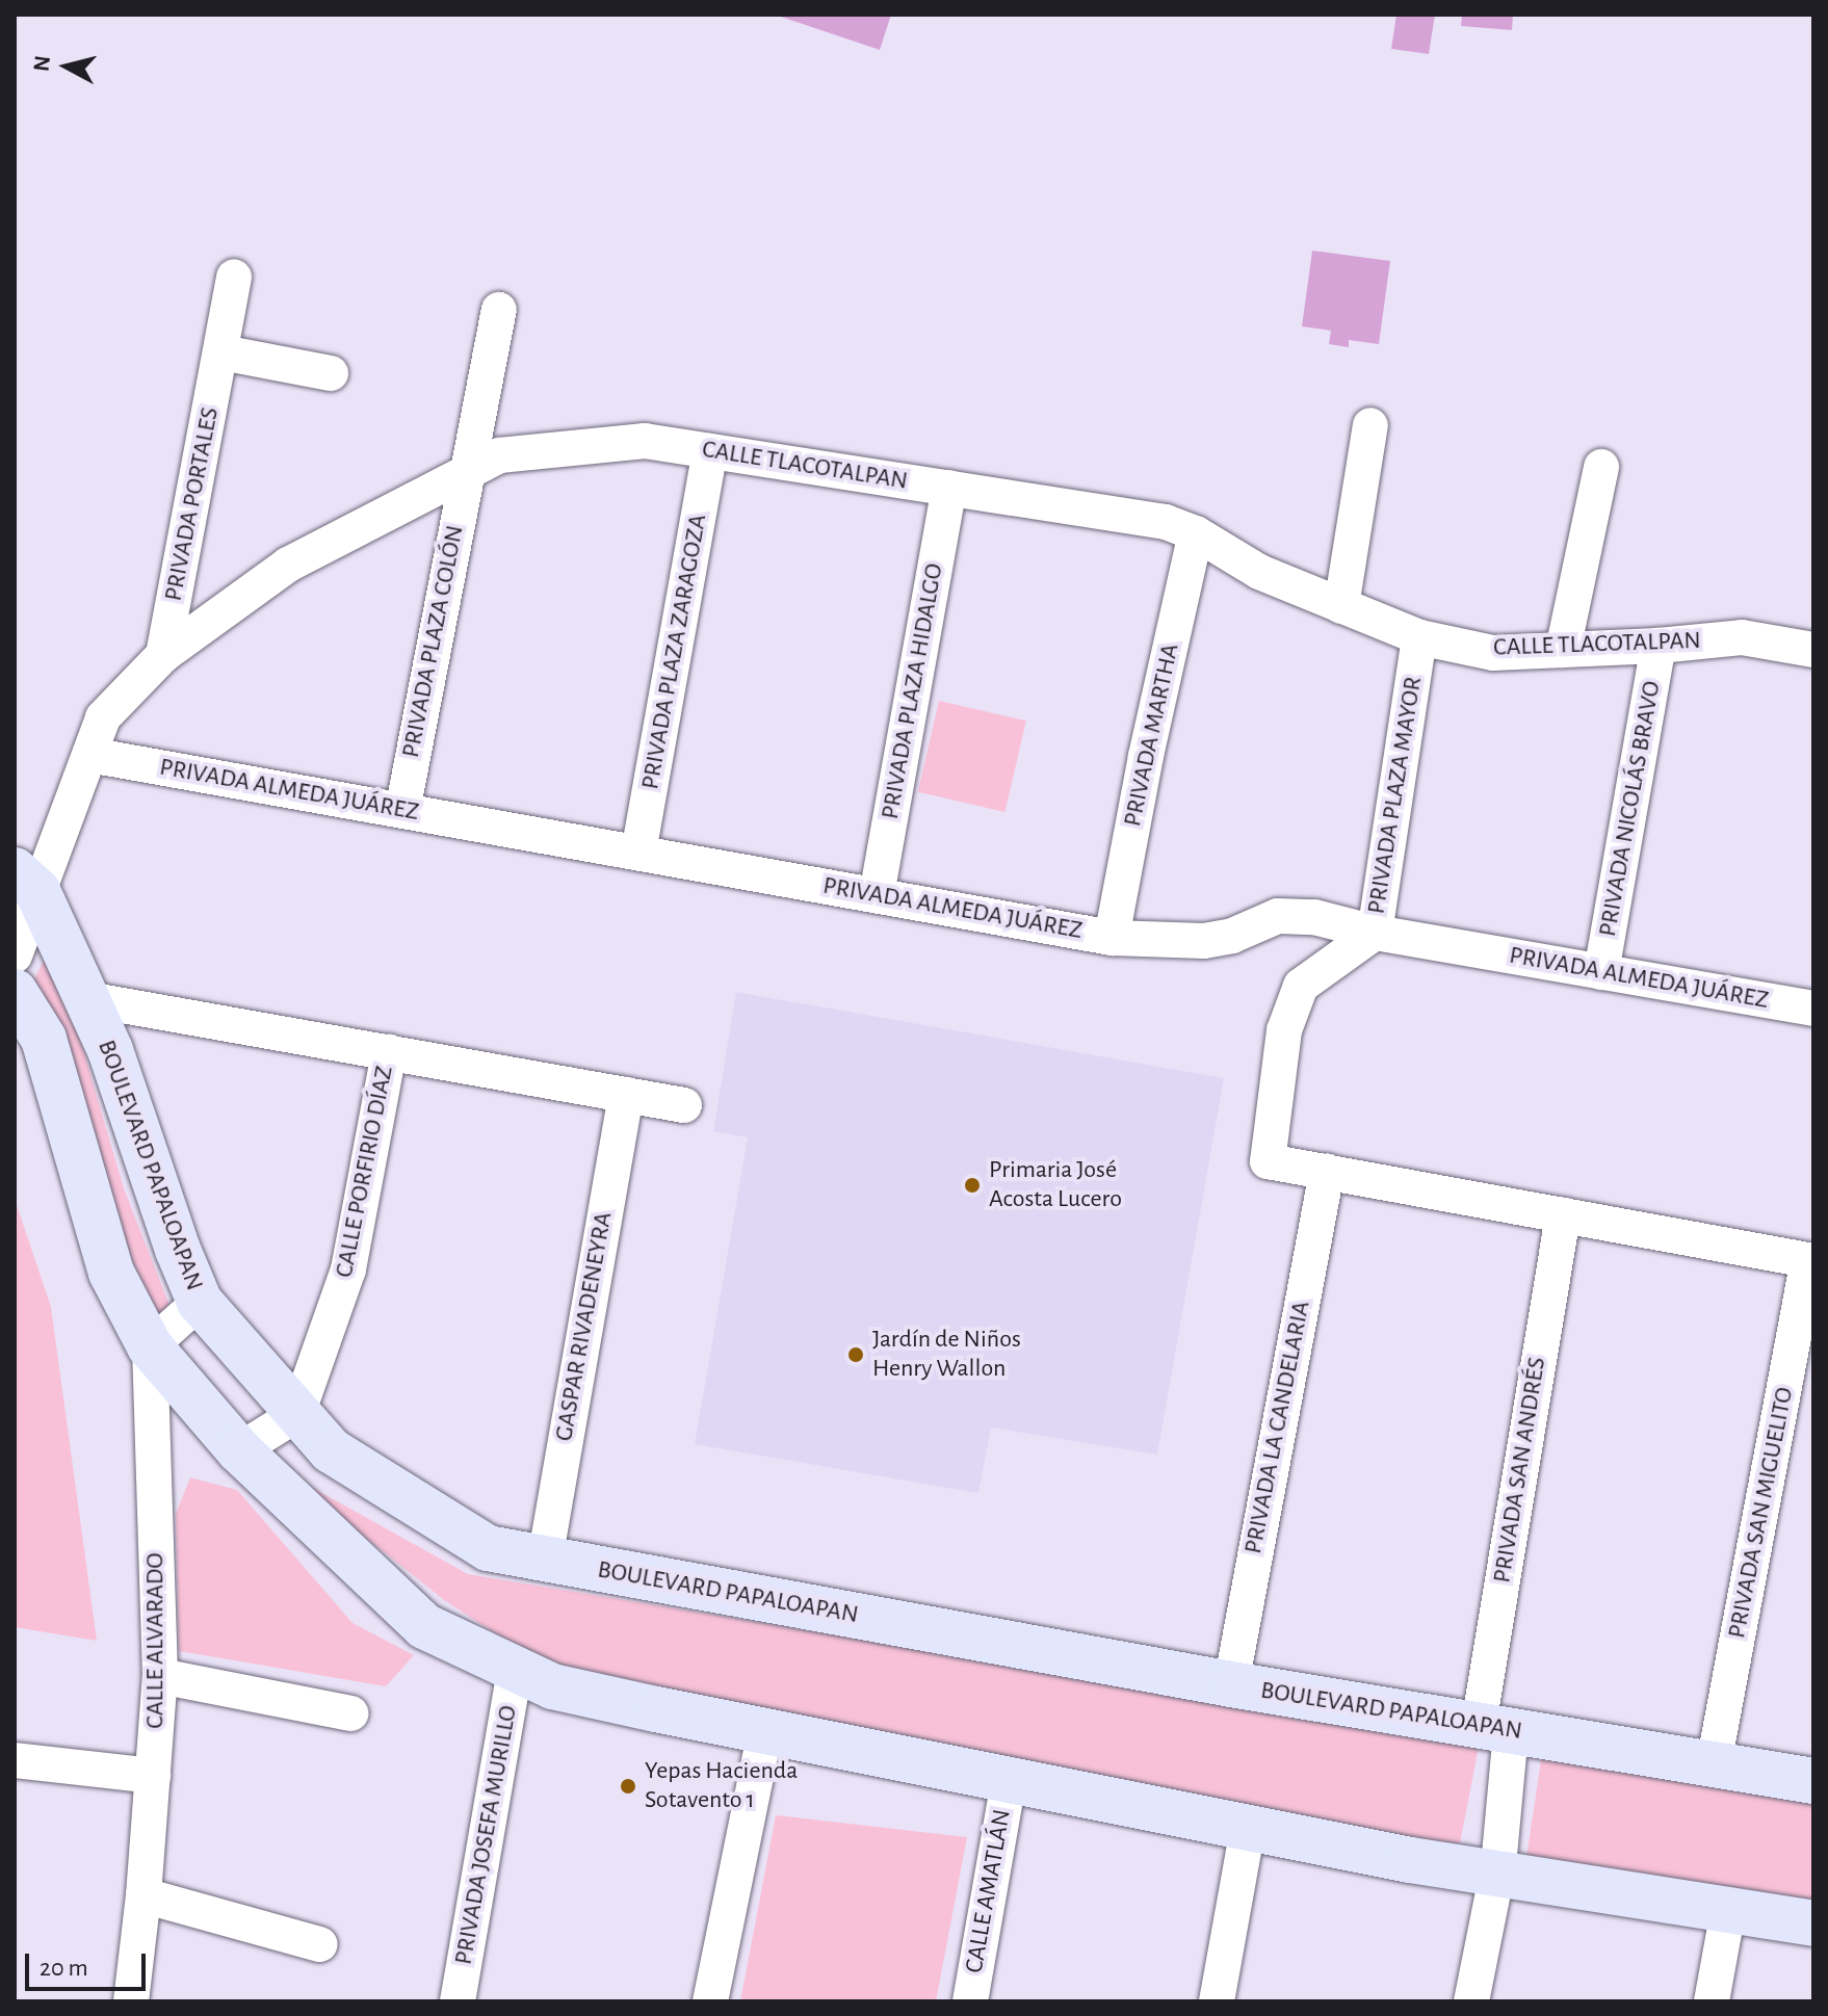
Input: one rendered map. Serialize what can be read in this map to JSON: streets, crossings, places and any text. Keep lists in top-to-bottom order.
{
  "streets": {
    "street": [
      "CALLE TLACOTALPAN",
      "PRIVADA PORTALES",
      "PRIVADA PLAZA COLÓN",
      "PRIVADA PLAZA ZARAGOZA",
      "PRIVADA PLAZA HIDALGO",
      "PRIVADA MARTHA",
      "PRIVADA ALMEDA JUÁREZ",
      "PRIVADA PLAZA MAYOR",
      "PRIVADA NICOLÁS BRAVO",
      "BOULEVARD PAPALOAPAN",
      "CALLE PORFIRIO DÍAZ",
      "GASPAR RIVADENEYRA",
      "PRIVADA LA CANDELARIA",
      "PRIVADA SAN ANDRÉS",
      "PRIVADA SAN MIGUELITO",
      "CALLE ALVARADO",
      "PRIVADA JOSEFA MURILLO",
      "CALLE AMATLÁN"
    ]
  },
  "crossings": [
    ["CALLE TLACOTALPAN", "PRIVADA PORTALES"],
    ["CALLE TLACOTALPAN", "PRIVADA PLAZA COLÓN"],
    ["CALLE TLACOTALPAN", "PRIVADA PLAZA ZARAGOZA"],
    ["CALLE TLACOTALPAN", "PRIVADA PLAZA HIDALGO"],
    ["CALLE TLACOTALPAN", "PRIVADA MARTHA"],
    ["CALLE TLACOTALPAN", "PRIVADA ALMEDA JUÁREZ"],
    ["CALLE TLACOTALPAN", "PRIVADA PLAZA MAYOR"],
    ["CALLE TLACOTALPAN", "PRIVADA NICOLÁS BRAVO"],
    ["CALLE TLACOTALPAN", "BOULEVARD PAPALOAPAN"],
    ["PRIVADA PLAZA COLÓN", "PRIVADA ALMEDA JUÁREZ"],
    ["PRIVADA PLAZA ZARAGOZA", "PRIVADA ALMEDA JUÁREZ"],
    ["PRIVADA PLAZA HIDALGO", "PRIVADA ALMEDA JUÁREZ"],
    ["PRIVADA MARTHA", "PRIVADA ALMEDA JUÁREZ"],
    ["PRIVADA ALMEDA JUÁREZ", "PRIVADA PLAZA MAYOR"],
    ["PRIVADA ALMEDA JUÁREZ", "PRIVADA NICOLÁS BRAVO"],
    ["PRIVADA PLAZA MAYOR", "PRIVADA LA CANDELARIA"],
    ["BOULEVARD PAPALOAPAN", "CALLE PORFIRIO DÍAZ"],
    ["BOULEVARD PAPALOAPAN", "GASPAR RIVADENEYRA"],
    ["BOULEVARD PAPALOAPAN", "PRIVADA LA CANDELARIA"],
    ["BOULEVARD PAPALOAPAN", "PRIVADA SAN ANDRÉS"],
    ["BOULEVARD PAPALOAPAN", "PRIVADA SAN MIGUELITO"],
    ["CALLE PORFIRIO DÍAZ", "GASPAR RIVADENEYRA"]
  ],
  "places": ["Primaria José Acosta Lucero", "Jardín de Niños Henry Wallon", "Yepas Hacienda Sotavento 1"],
  "scale_bar": "20 m",
  "north": "left"
}
